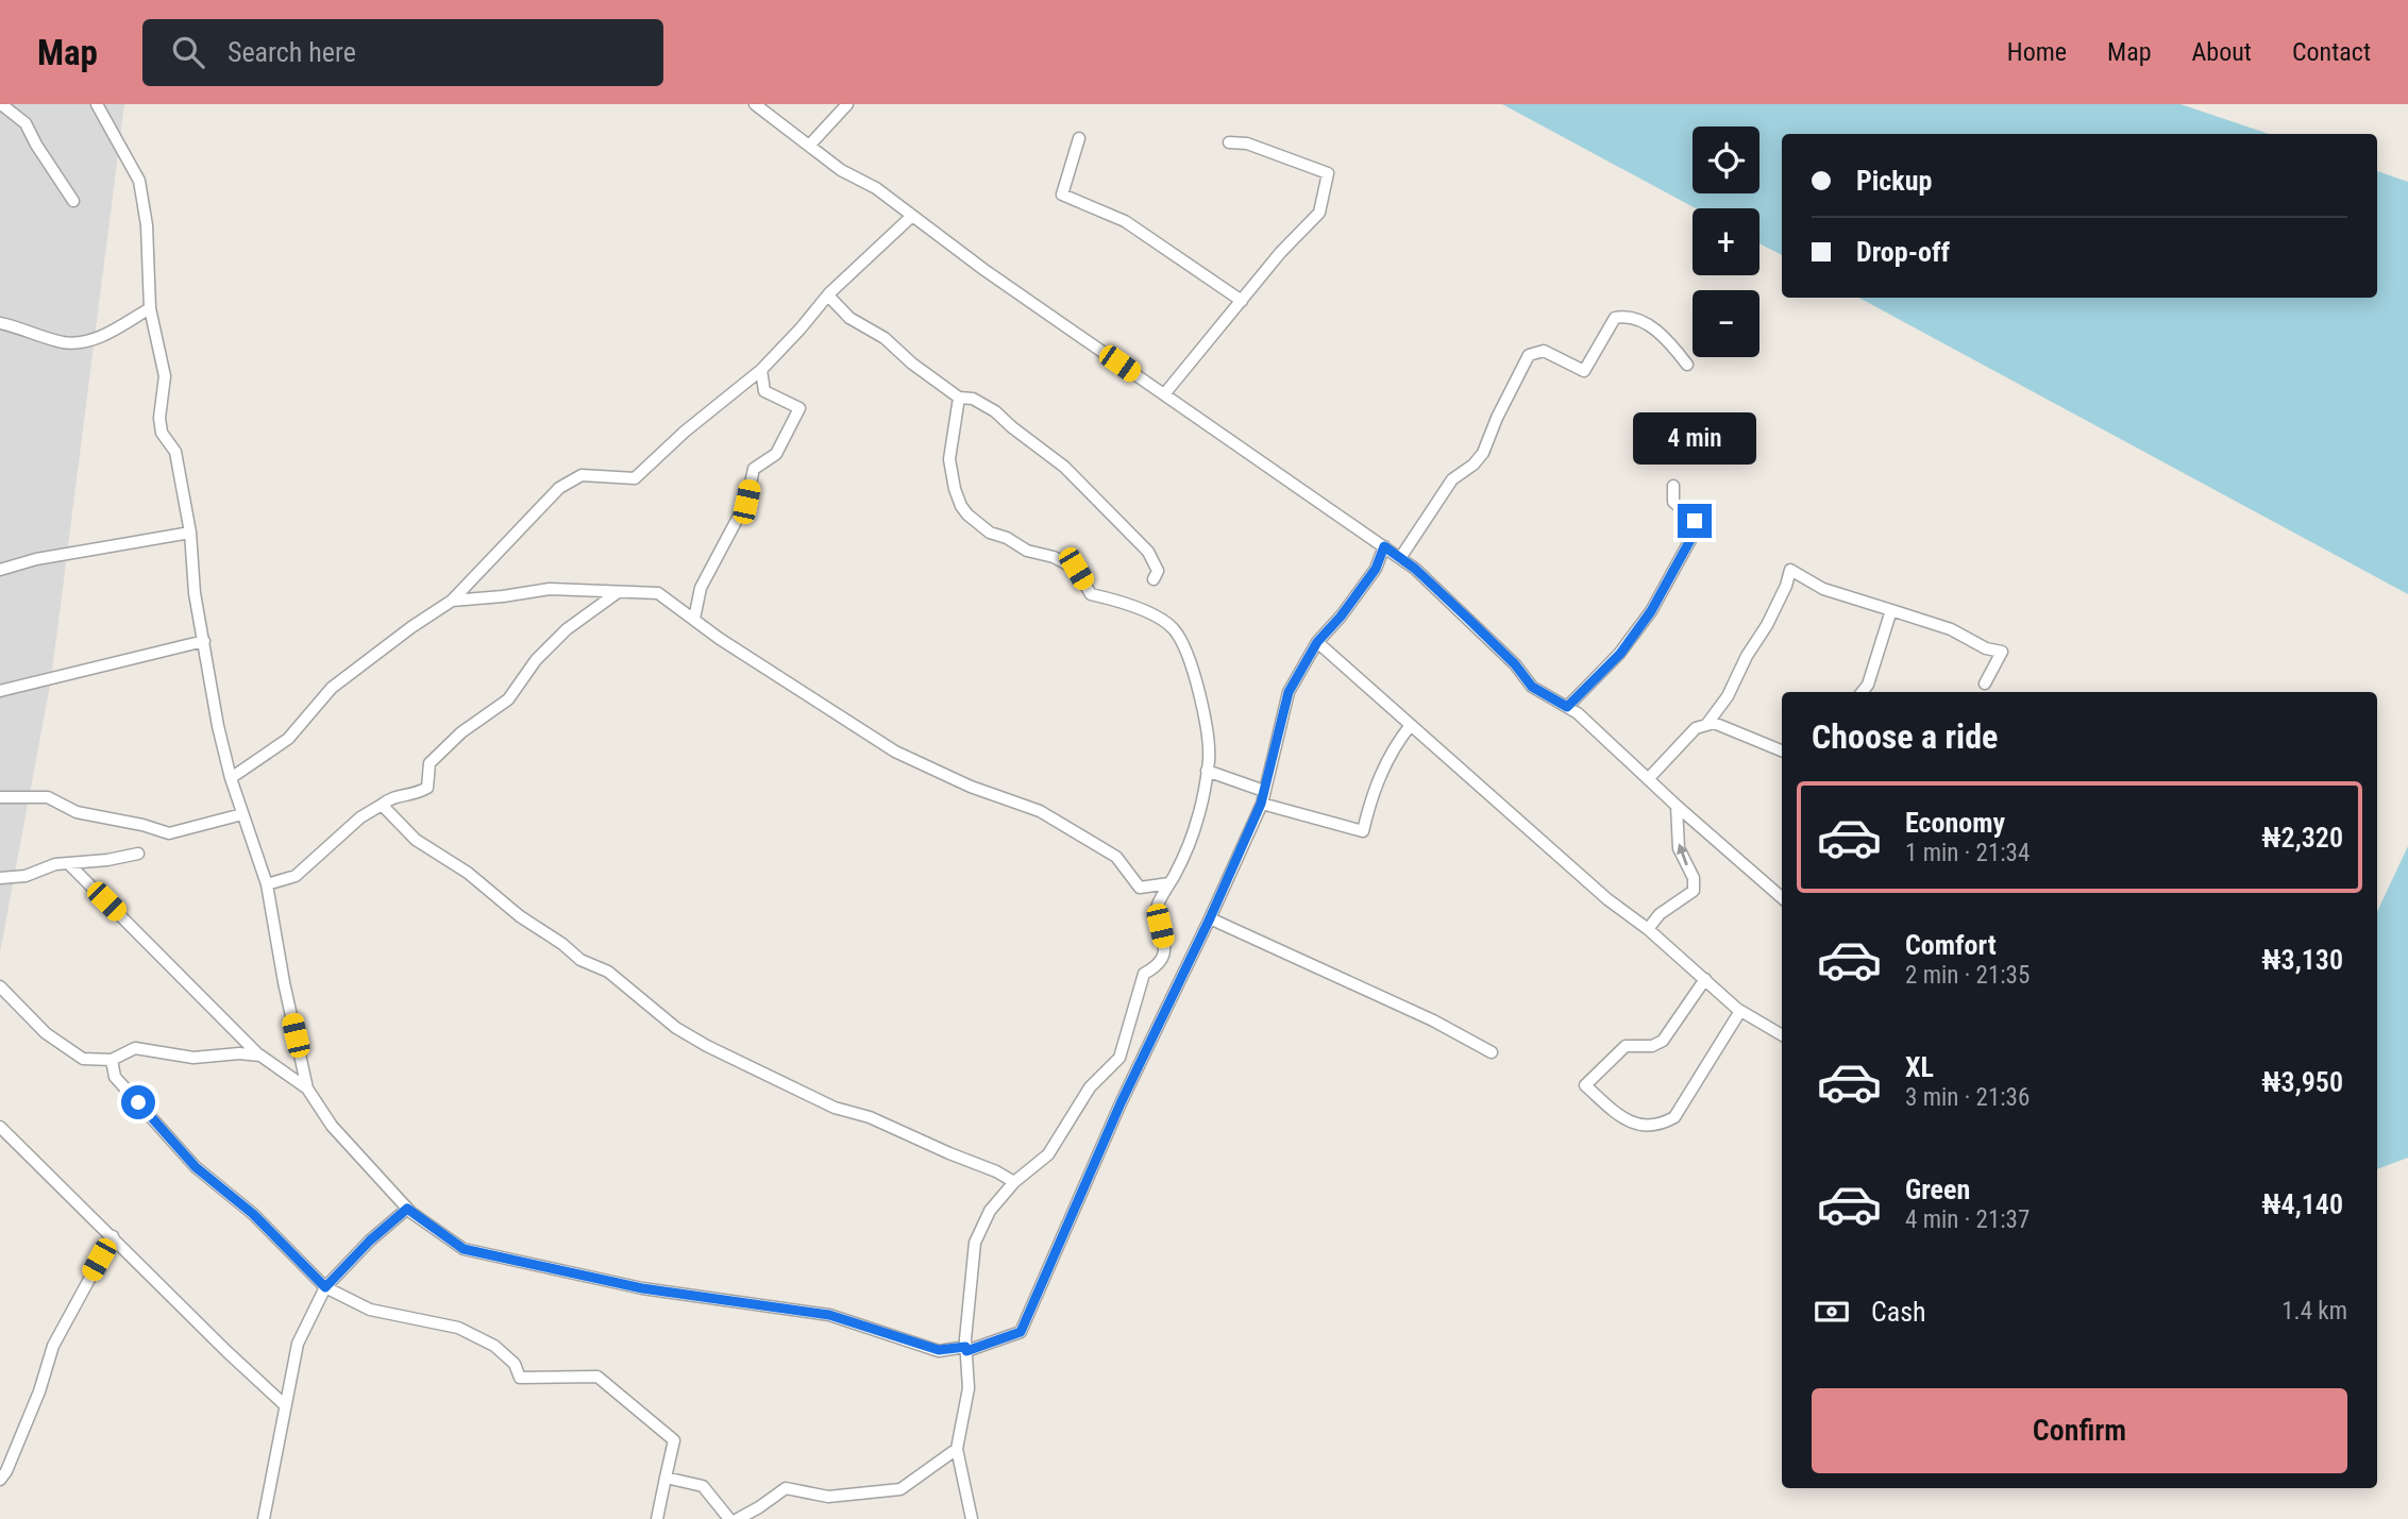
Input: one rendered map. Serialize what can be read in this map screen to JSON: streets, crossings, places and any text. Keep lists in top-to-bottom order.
{
  "page": {
    "header": "Map",
    "search": "Search here",
    "nav": [
      "Home",
      "Map",
      "About",
      "Contact"
    ],
    "map_buttons": ["+", "−"],
    "banner": ["Pickup", "Drop-off"],
    "bubble": "4 min",
    "heading": "Choose a ride",
    "list": [
      {
        "name": "Economy",
        "note": "1 min · 21:34",
        "value": "₦2,320"
      },
      {
        "name": "Comfort",
        "note": "2 min · 21:35",
        "value": "₦3,130"
      },
      {
        "name": "XL",
        "note": "3 min · 21:36",
        "value": "₦3,950"
      },
      {
        "name": "Green",
        "note": "4 min · 21:37",
        "value": "₦4,140"
      }
    ],
    "pay": ["Cash", "1.4 km"],
    "buttons": "Confirm"
  }
}
